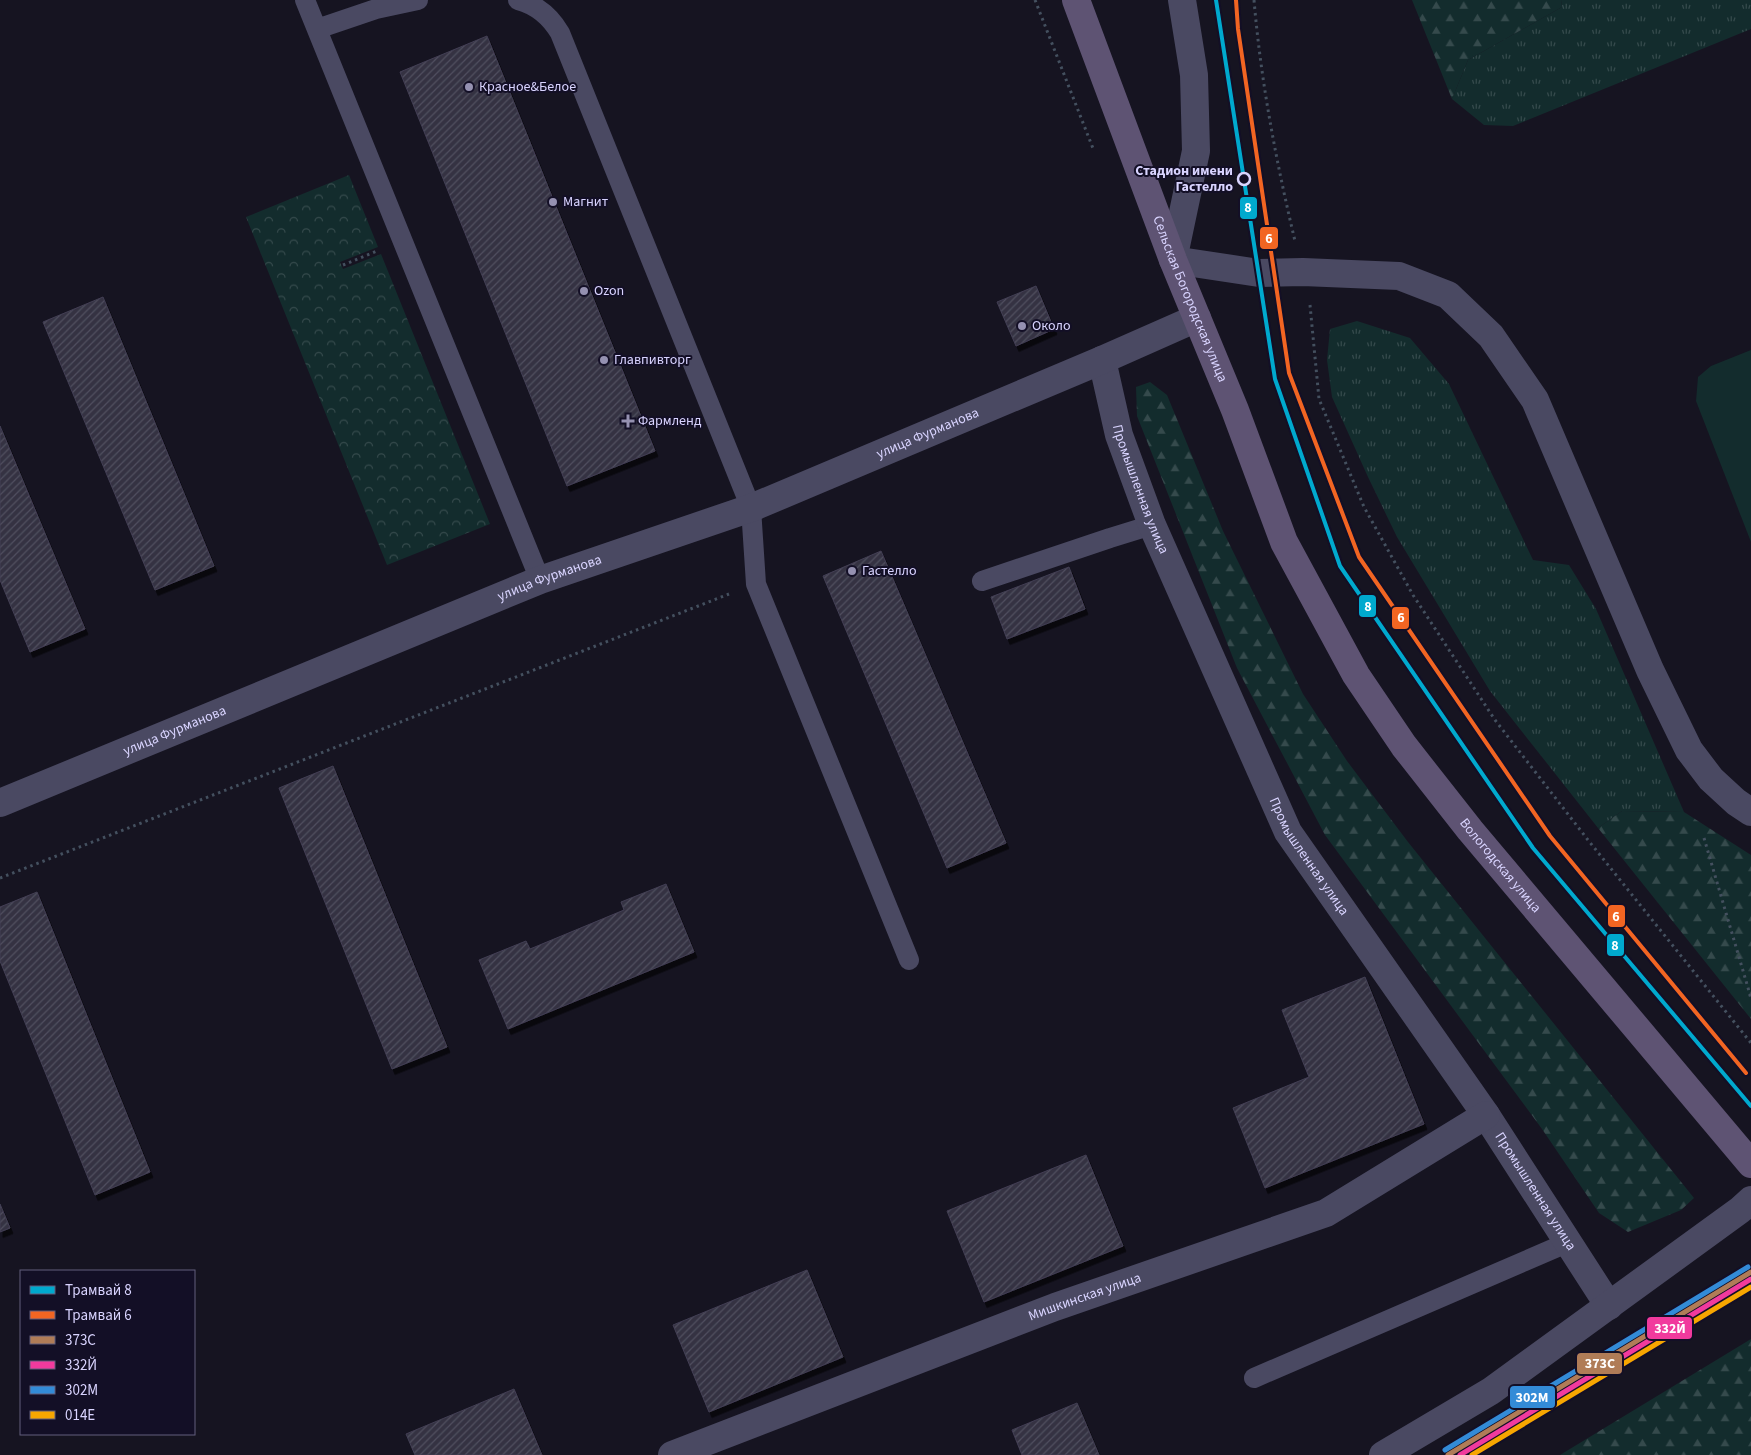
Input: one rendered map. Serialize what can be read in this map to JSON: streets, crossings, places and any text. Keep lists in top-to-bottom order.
{
  "streets": {
    "main road": ["Сельская Богородская улица", "Вологодская улица"],
    "street": ["улица Фурманова", "Промышленная улица", "Мишкинская улица"]
  },
  "crossings": [
    ["Сельская Богородская улица", "улица Фурманова"],
    ["Сельская Богородская улица", "Вологодская улица"],
    ["улица Фурманова", "Промышленная улица"],
    ["Промышленная улица", "Мишкинская улица"]
  ],
  "places": {
    "other": [
      "Красное&Белое",
      "Стадион имени Гастелло",
      "Магнит",
      "Ozon",
      "Около",
      "Главпивторг",
      "Гастелло"
    ],
    "health": ["Фармленд"]
  },
  "lines": [
    "tram line 8",
    "tram line 6",
    "transit line 302М",
    "transit line 373C",
    "transit line 332Й",
    "transit line 014Е"
  ],
  "legend": [
    "Трамвай 8",
    "Трамвай 6",
    "373C",
    "332Й",
    "302М",
    "014Е"
  ]
}
